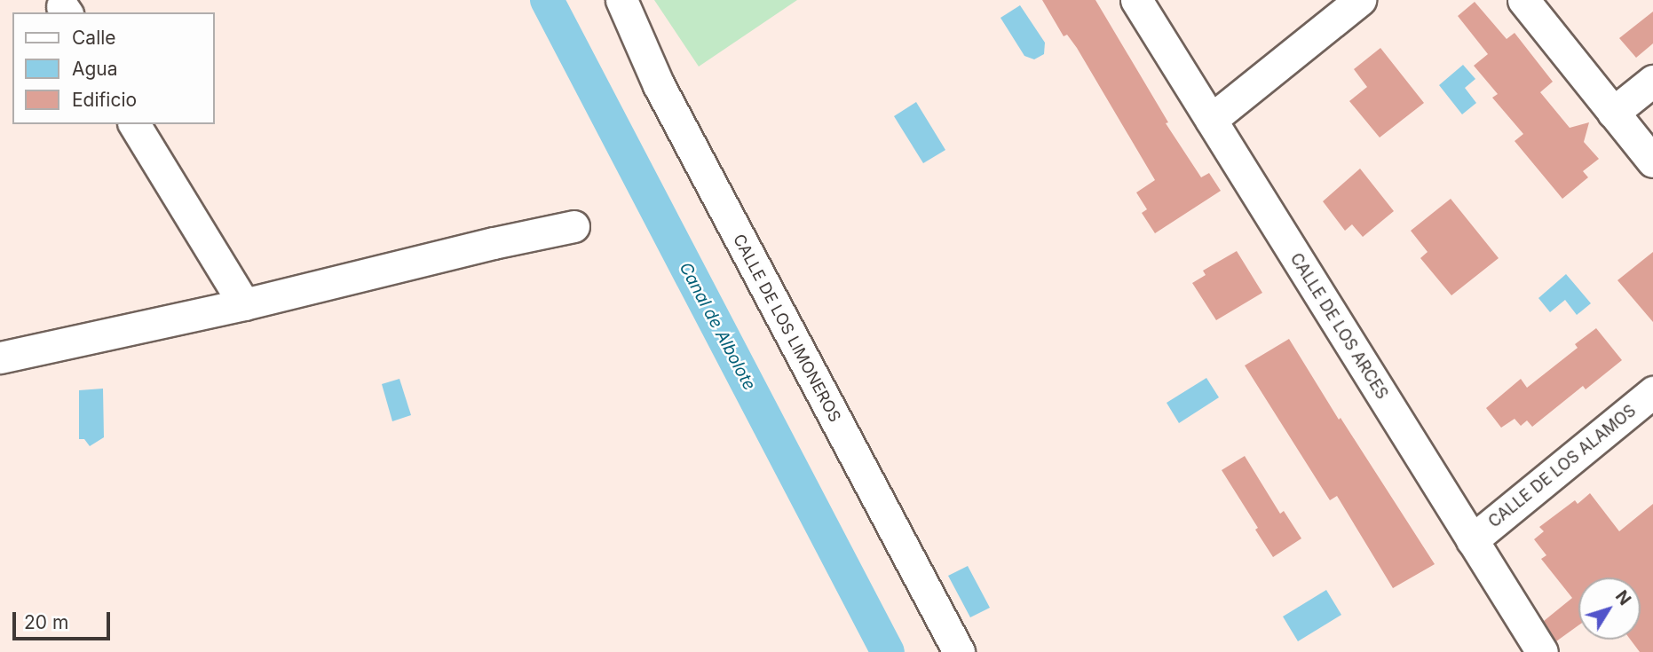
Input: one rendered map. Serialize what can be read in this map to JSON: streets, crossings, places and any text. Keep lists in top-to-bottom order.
{
  "streets": {
    "street": ["CALLE DE LOS ARCES", "CALLE DE LOS LIMONEROS", "CALLE DE LOS ALAMOS"]
  },
  "crossings": [
    ["CALLE DE LOS ARCES", "CALLE DE LOS ALAMOS"]
  ],
  "water": ["Canal de Albolote"],
  "legend": ["Calle", "Agua", "Edificio"],
  "scale_bar": "20 m",
  "north": "top right"
}
